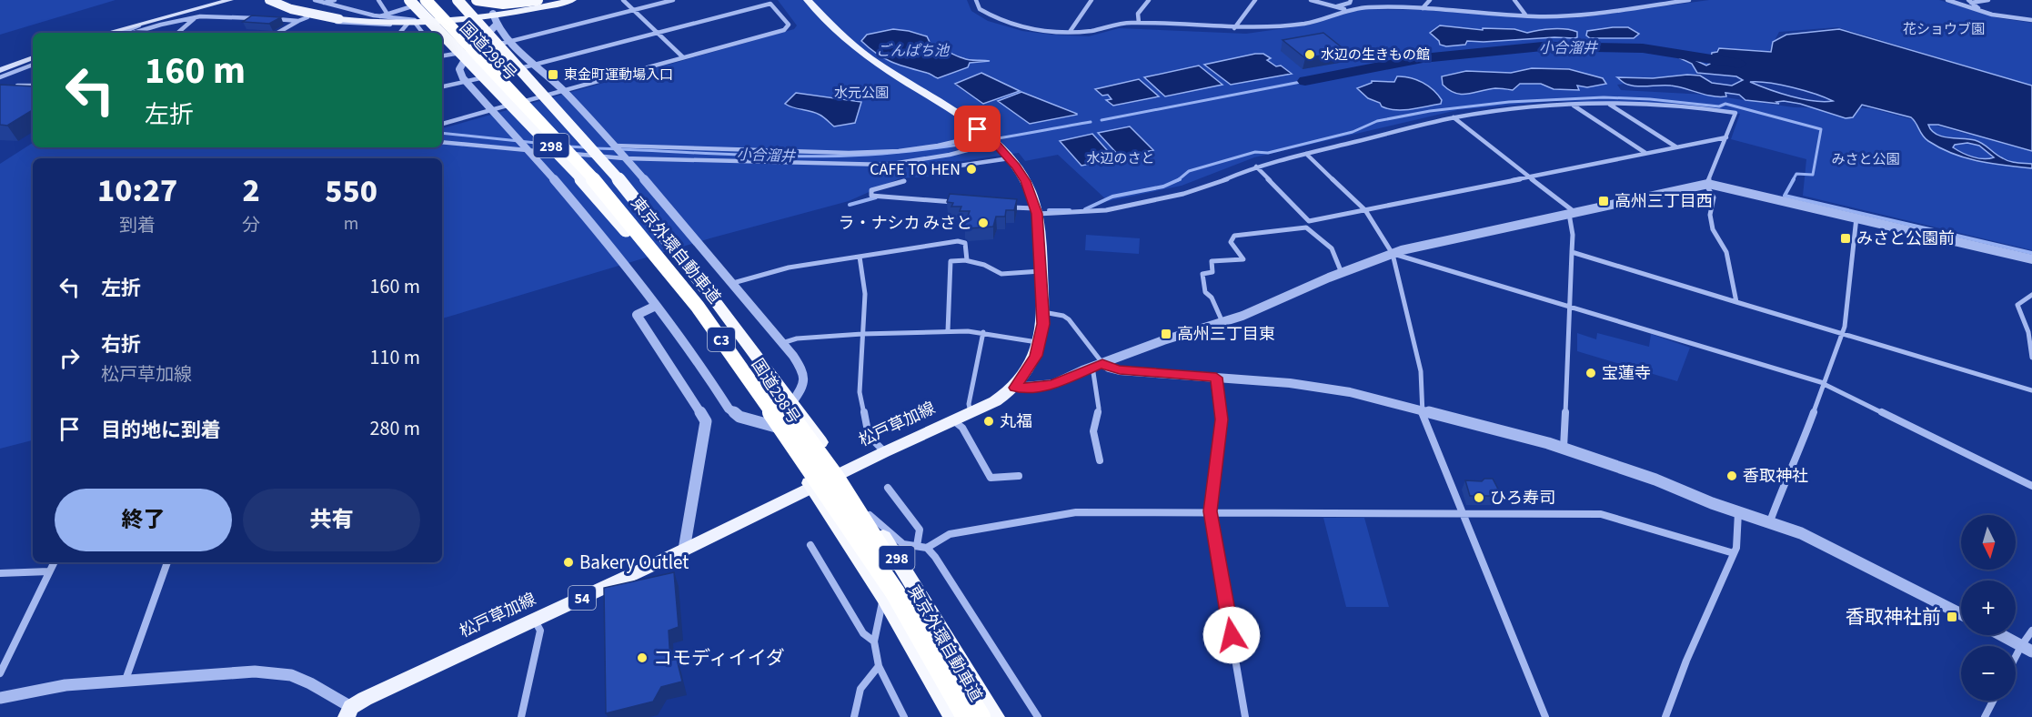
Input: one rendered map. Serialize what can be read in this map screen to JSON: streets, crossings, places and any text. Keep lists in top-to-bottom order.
{
  "streets": {
    "highway": [
      "国道298号",
      "298",
      "東京外環自動車道",
      "C3"
    ],
    "main road": ["松戸草加線", "54"]
  },
  "crossings": [
    ["国道298号", "松戸草加線"]
  ],
  "water": ["小合溜井", "ごんぱち池"],
  "parks": [
    "花ショウブ園",
    "水元公園",
    "水辺のさと",
    "みさと公園"
  ],
  "places": {
    "other": [
      "水辺の生きもの館",
      "CAFE TO HEN",
      "ラ・ナシカ みさと",
      "宝蓮寺",
      "丸福",
      "香取神社",
      "ひろ寿司",
      "Bakery Outlet",
      "コモディイイダ"
    ],
    "transit": [
      "東金町運動場入口",
      "高州三丁目西",
      "みさと公園前",
      "高州三丁目東",
      "香取神社前"
    ]
  },
  "north": "bottom",
  "page": {
    "turn": ["160 m", "左折"],
    "eta": [
      "10:27",
      "到着",
      "2",
      "分",
      "550",
      "m"
    ],
    "list": [
      {
        "name": "左折",
        "value": "160 m"
      },
      {
        "name": "右折",
        "note": "松戸草加線",
        "value": "110 m"
      },
      {
        "name": "目的地に到着",
        "value": "280 m"
      }
    ],
    "buttons": ["終了", "共有"],
    "map_buttons": ["+", "−"]
  }
}
